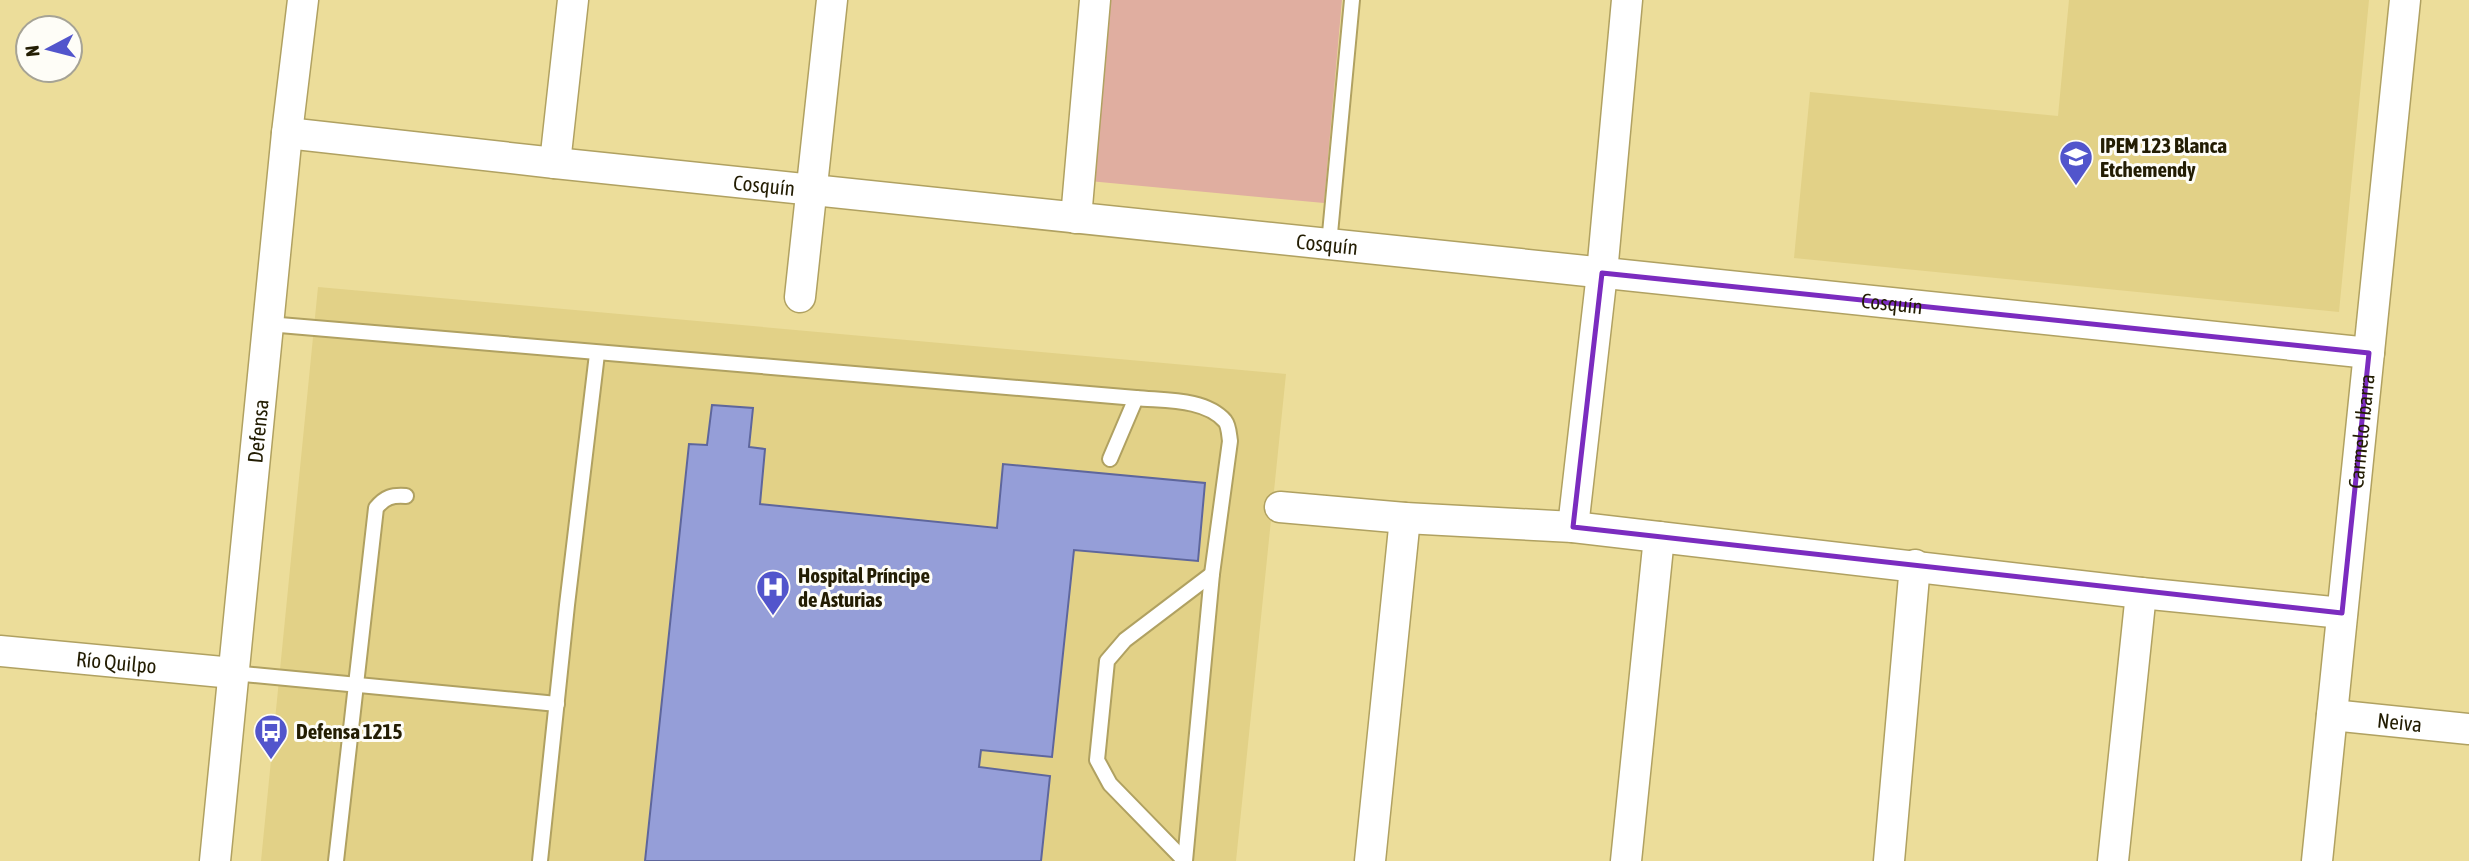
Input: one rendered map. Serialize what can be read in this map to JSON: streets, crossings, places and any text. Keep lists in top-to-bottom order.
{
  "streets": {
    "street": [
      "Cosquín",
      "Defensa",
      "Carmelo Ibarra",
      "Río Quilpo",
      "Neiva"
    ]
  },
  "crossings": [
    ["Cosquín", "Defensa"],
    ["Cosquín", "Carmelo Ibarra"],
    ["Defensa", "Río Quilpo"],
    ["Carmelo Ibarra", "Neiva"]
  ],
  "places": {
    "school or university": ["IPEM 123 Blanca Etchemendy"],
    "hospital": ["Hospital Príncipe de Asturias"],
    "bus stop": ["Defensa 1215"]
  },
  "north": "left"
}
